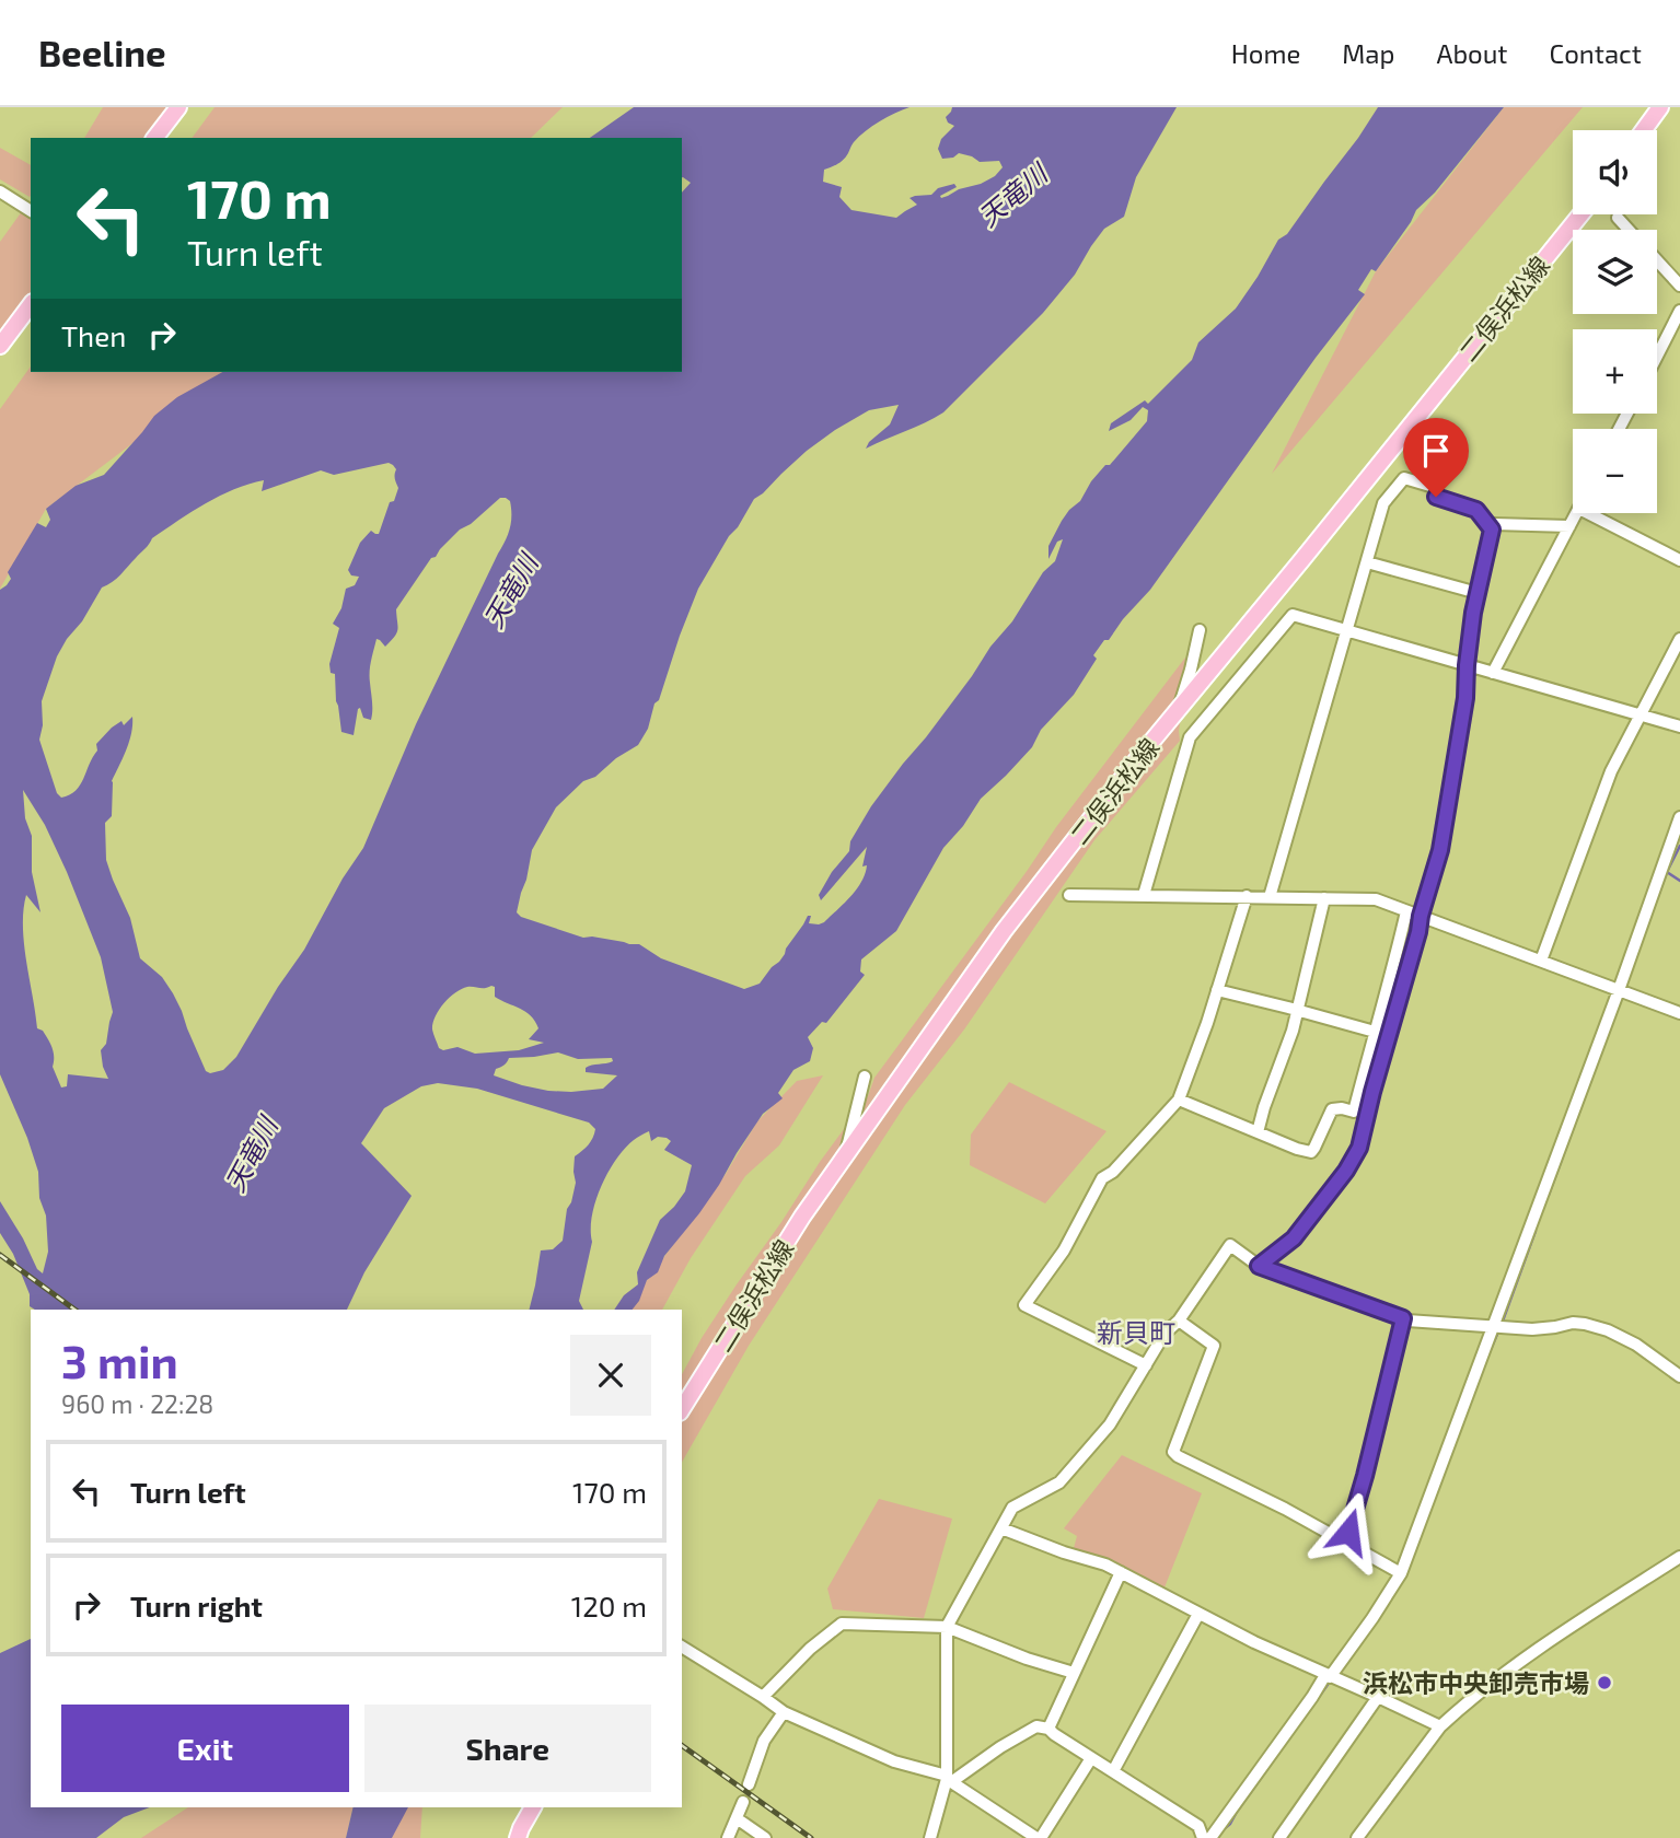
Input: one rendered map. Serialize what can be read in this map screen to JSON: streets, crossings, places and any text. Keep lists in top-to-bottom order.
{
  "streets": {
    "main road": ["二俣浜松線"]
  },
  "districts": ["新貝町"],
  "water": ["天竜川"],
  "places": ["浜松市中央卸売市場"],
  "page": {
    "header": "Beeline",
    "nav": [
      "Home",
      "Map",
      "About",
      "Contact"
    ],
    "map_buttons": ["+", "−"],
    "turn": ["170 m", "Turn left"],
    "then": "Then",
    "heading": ["3 min", "960 m · 22:28"],
    "list": [
      {
        "name": "Turn left",
        "value": "170 m"
      },
      {
        "name": "Turn right",
        "value": "120 m"
      }
    ],
    "buttons": ["Exit", "Share"]
  }
}
